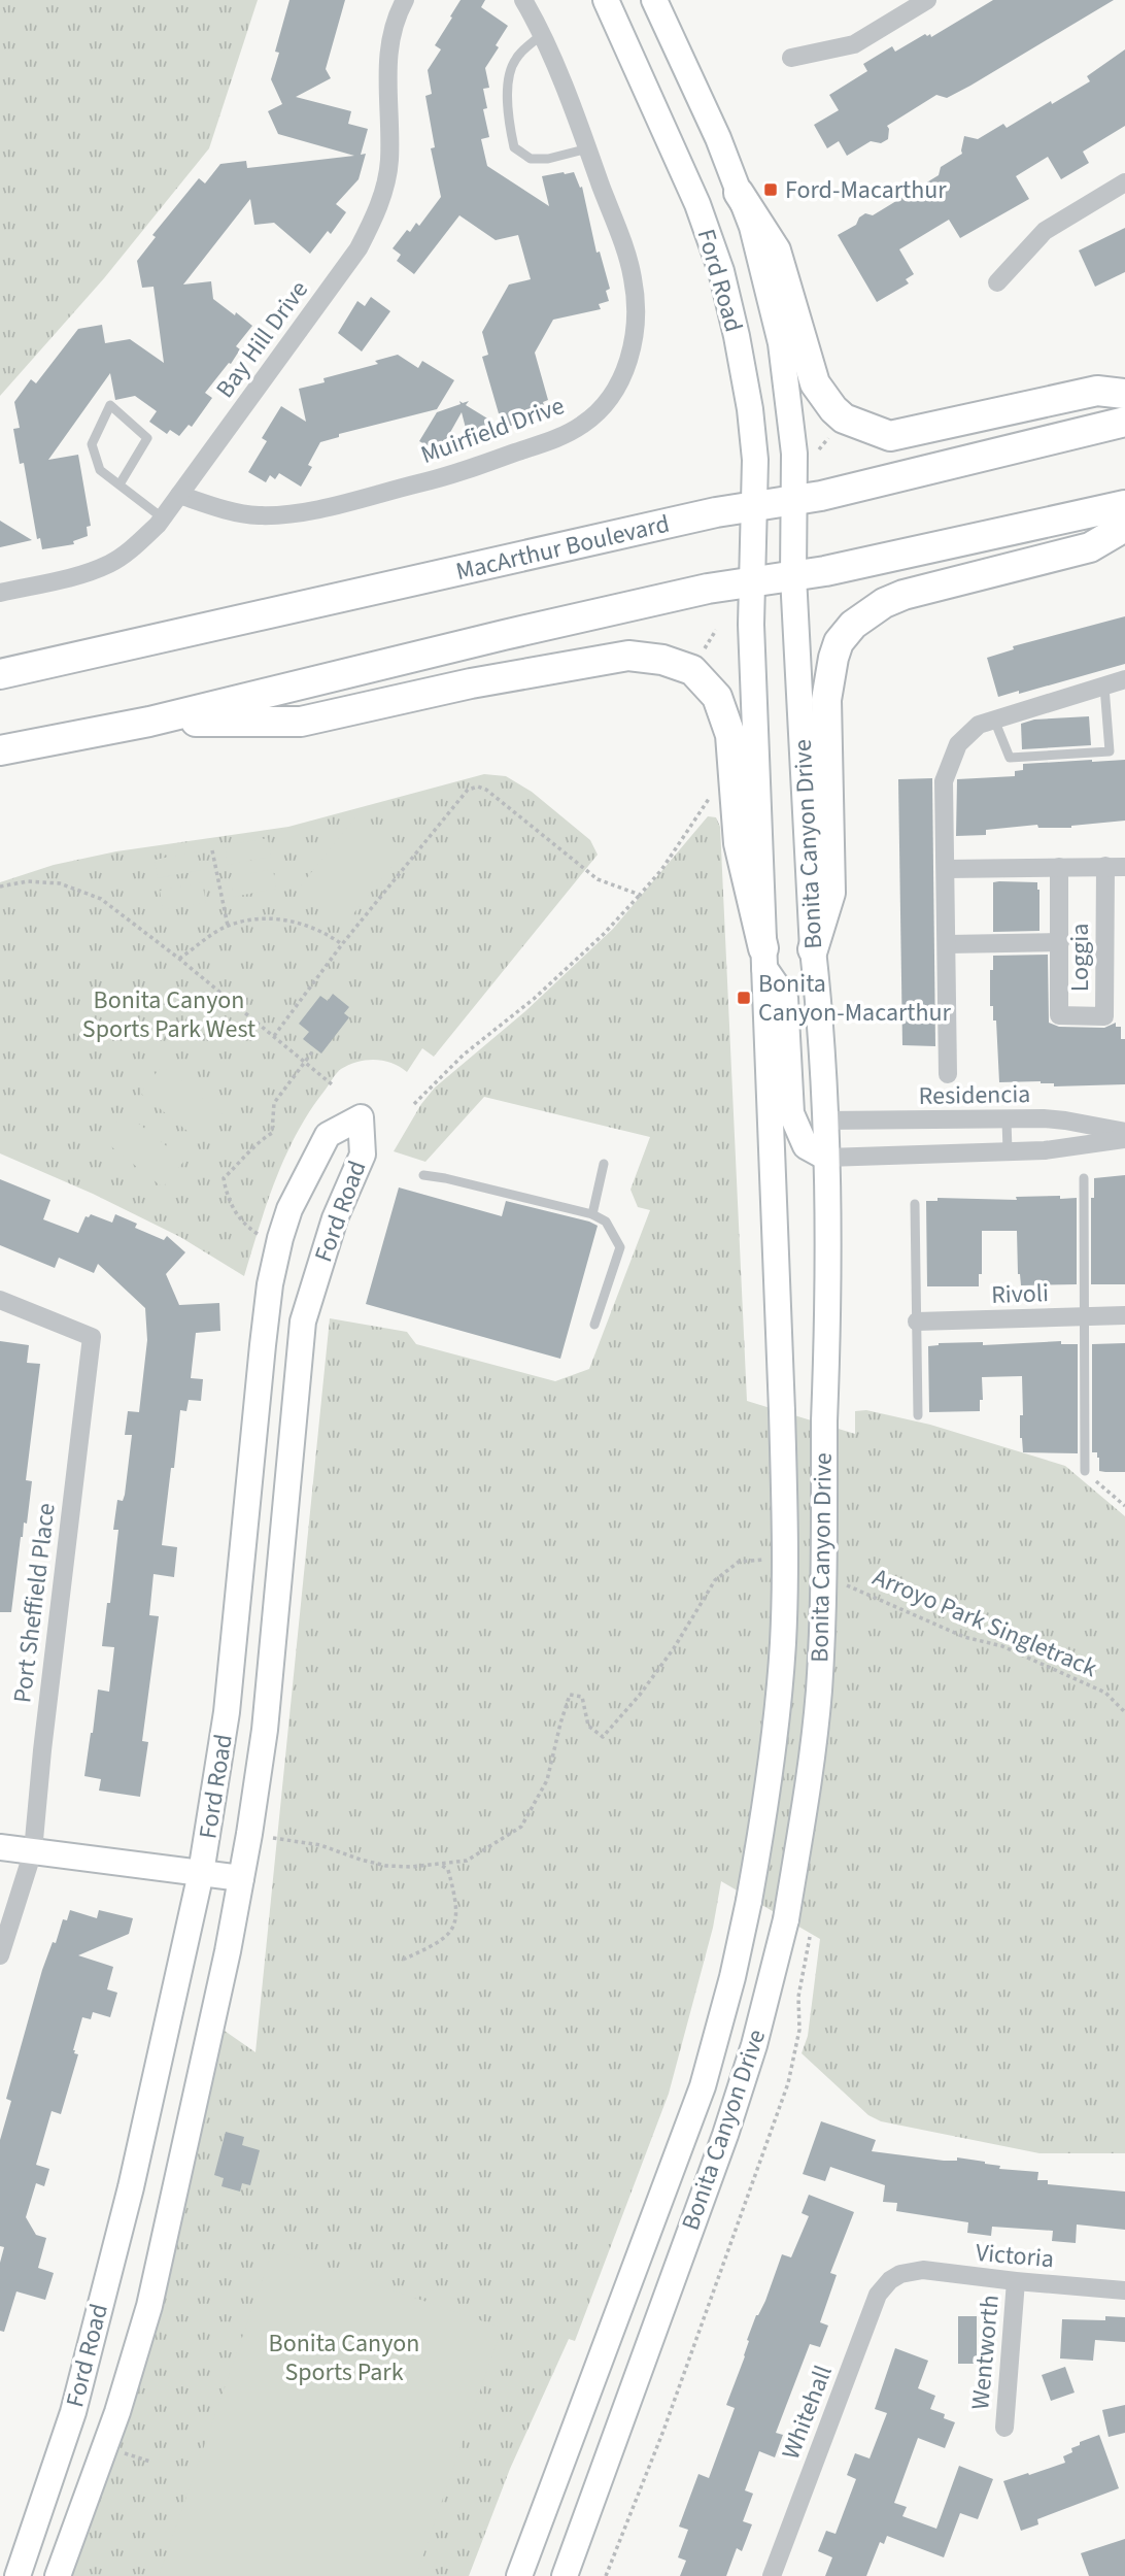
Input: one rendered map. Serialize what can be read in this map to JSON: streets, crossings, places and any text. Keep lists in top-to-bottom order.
{
  "streets": {
    "main road": ["Ford Road", "MacArthur Boulevard", "Bonita Canyon Drive"],
    "street": [
      "Bay Hill Drive",
      "Muirfield Drive",
      "Loggia",
      "Residencia",
      "Rivoli",
      "Port Sheffield Place",
      "Victoria",
      "Wentworth",
      "Whitehall"
    ],
    "path": ["Arroyo Park Singletrack"]
  },
  "crossings": [
    ["Ford Road", "MacArthur Boulevard"],
    ["Ford Road", "Bonita Canyon Drive"],
    ["Bay Hill Drive", "Muirfield Drive"],
    ["MacArthur Boulevard", "Bonita Canyon Drive"],
    ["Bonita Canyon Drive", "Residencia"],
    ["Victoria", "Wentworth"],
    ["Victoria", "Whitehall"]
  ],
  "parks": ["Bonita Canyon Sports Park West", "Bonita Canyon Sports Park"],
  "places": {
    "transit": ["Ford-Macarthur", "Bonita Canyon-Macarthur"]
  }
}
